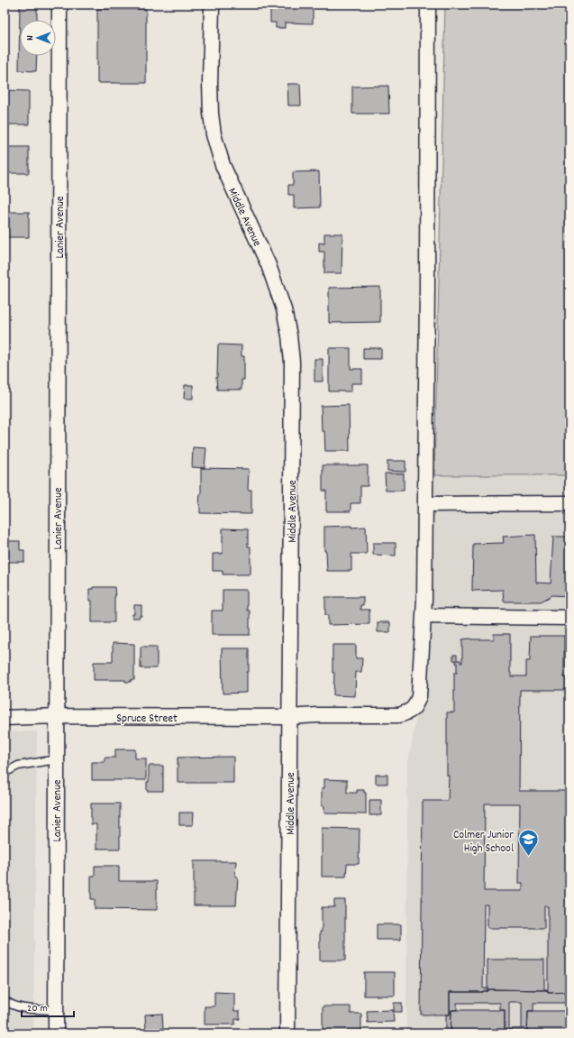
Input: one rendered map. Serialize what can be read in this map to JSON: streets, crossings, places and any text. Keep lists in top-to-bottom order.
{
  "streets": {
    "street": ["Middle Avenue", "Lanier Avenue", "Spruce Street"]
  },
  "crossings": [
    ["Middle Avenue", "Spruce Street"],
    ["Lanier Avenue", "Spruce Street"]
  ],
  "places": {
    "school or university": ["Colmer Junior High School"]
  },
  "scale_bar": "20 m",
  "north": "left"
}
